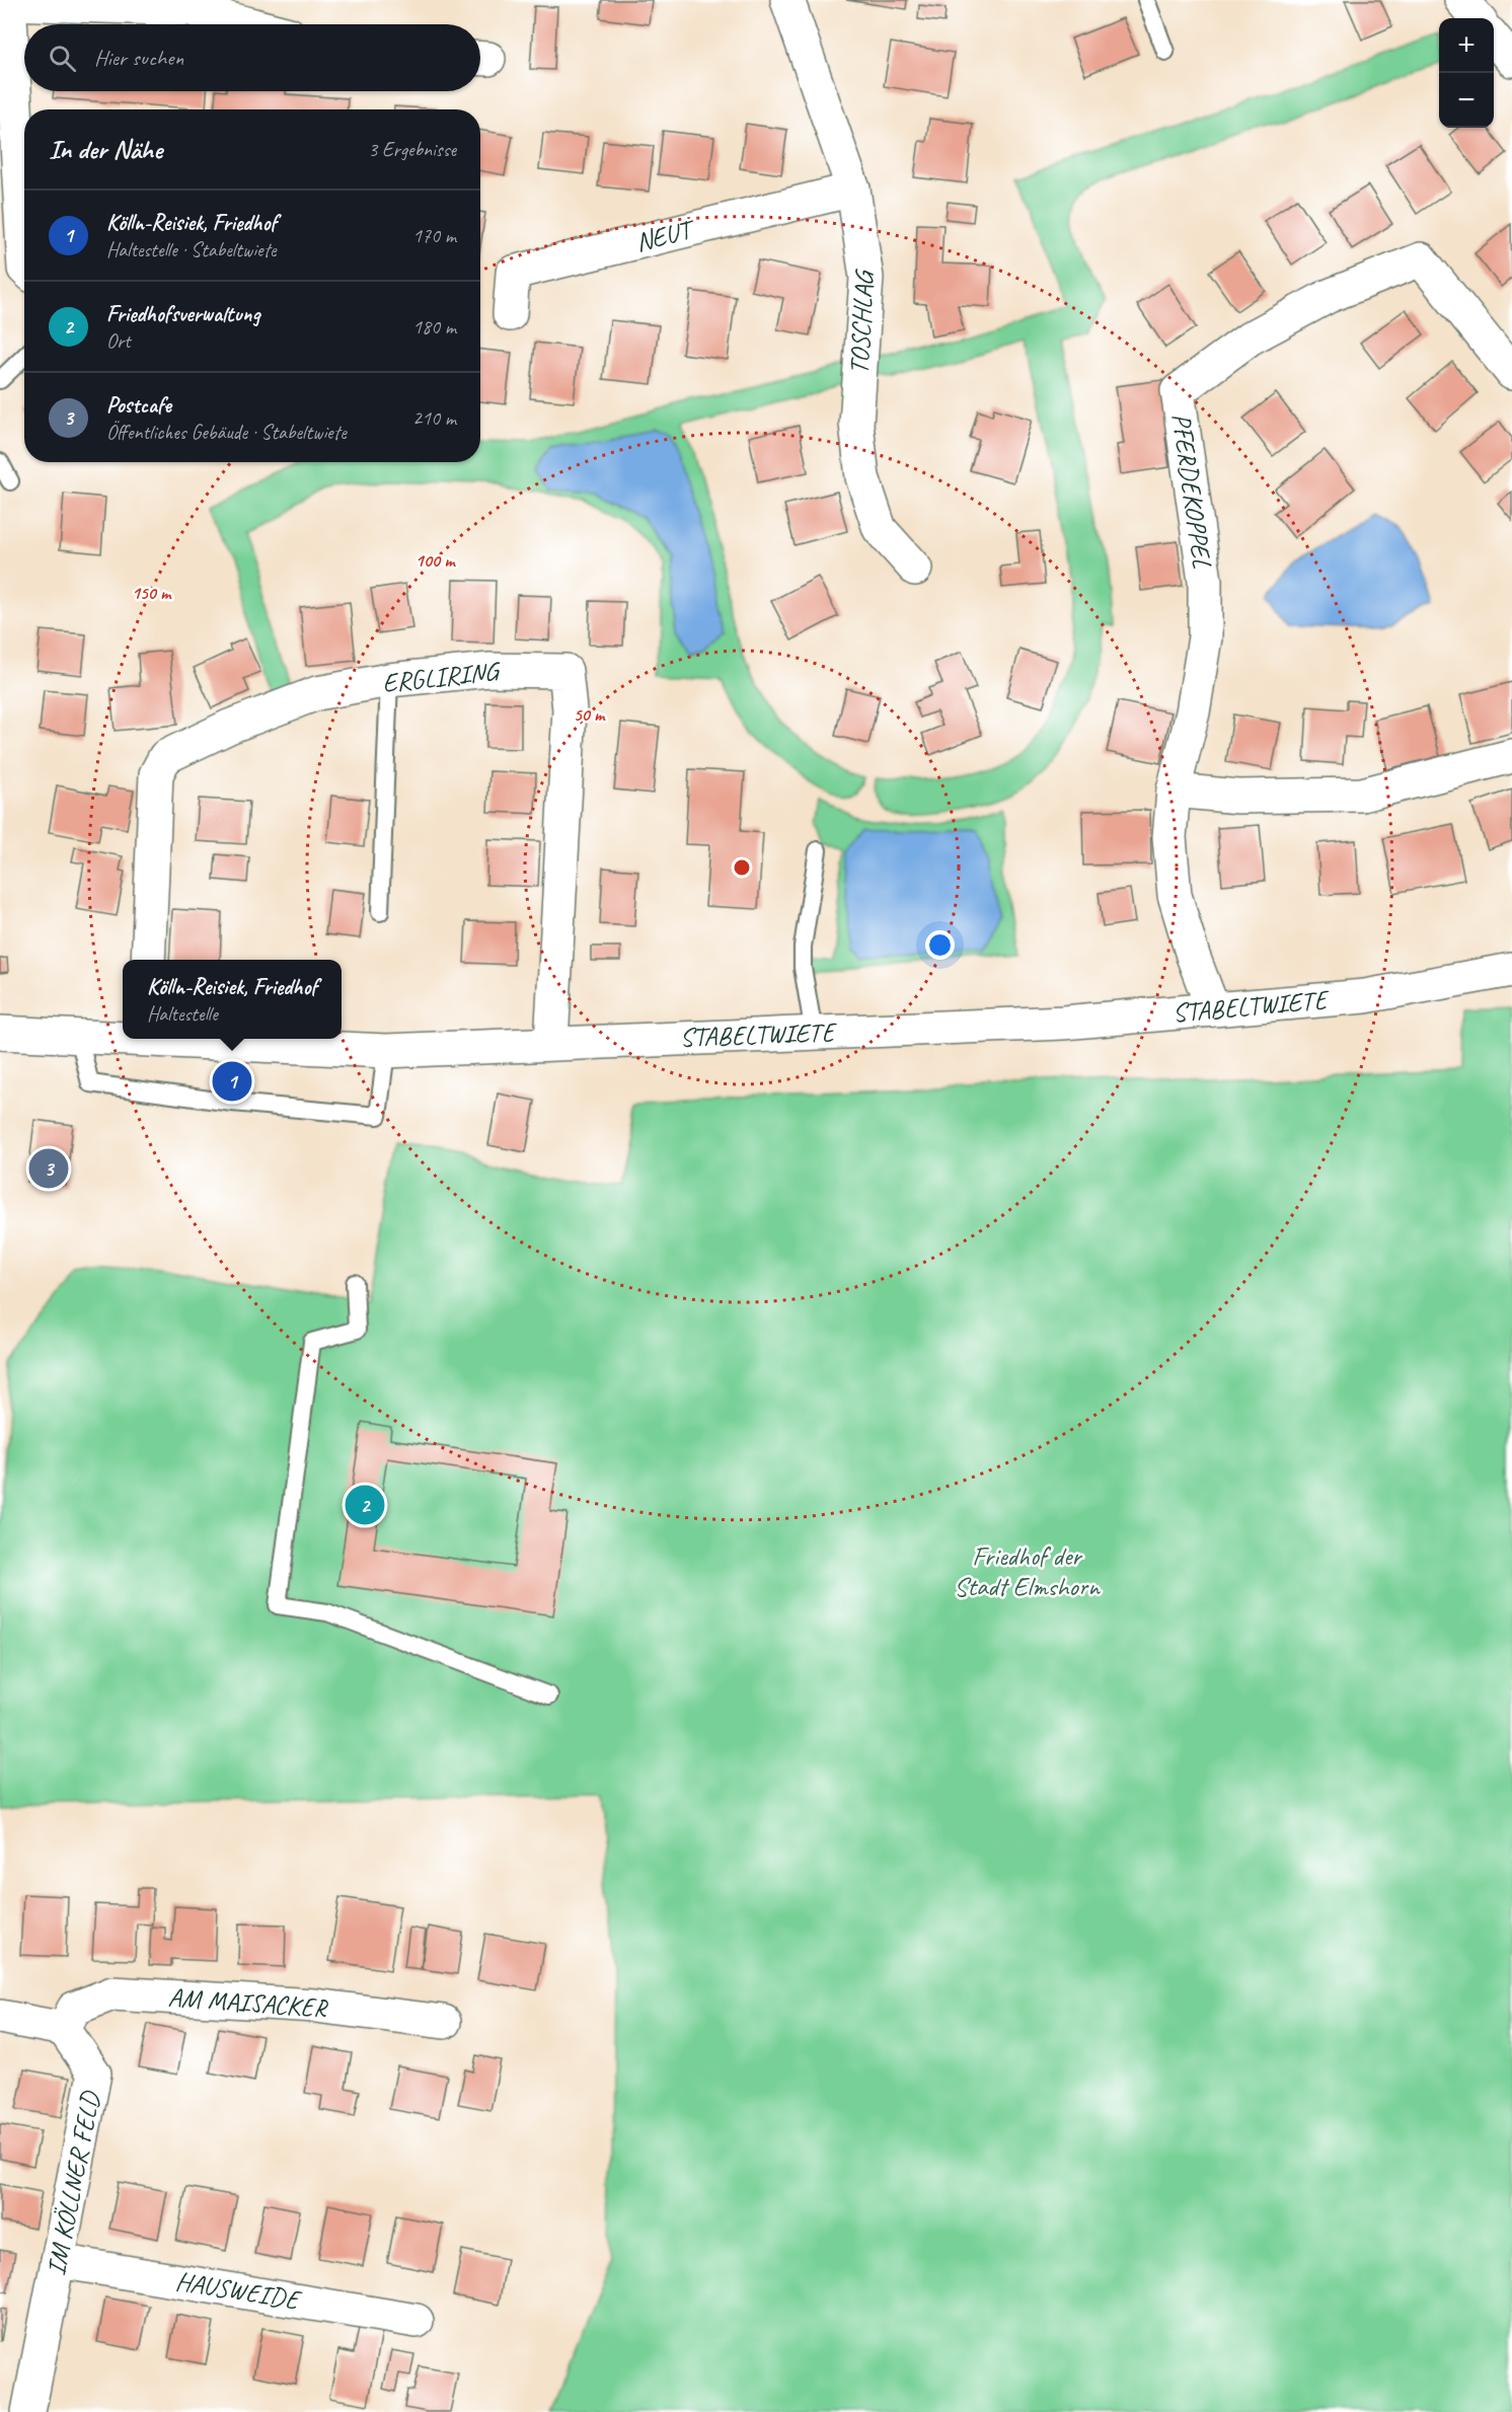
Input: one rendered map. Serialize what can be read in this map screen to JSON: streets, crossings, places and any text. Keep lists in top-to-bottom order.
{
  "streets": {
    "street": [
      "NEUT",
      "TOSCHLAG",
      "PFERDEKOPPEL",
      "ERGLIRING",
      "STABELTWIETE",
      "AM MAISACKER",
      "IM KÖLLNER FELD",
      "HAUSWEIDE"
    ]
  },
  "crossings": [
    ["NEUT", "TOSCHLAG"],
    ["PFERDEKOPPEL", "STABELTWIETE"],
    ["ERGLIRING", "STABELTWIETE"],
    ["AM MAISACKER", "IM KÖLLNER FELD"],
    ["IM KÖLLNER FELD", "HAUSWEIDE"]
  ],
  "parks": ["Friedhof der Stadt Elmshorn"],
  "page": {
    "map_buttons": ["+", "−"],
    "search": "Hier suchen",
    "heading": ["In der Nähe", "3 Ergebnisse"],
    "list": [
      {
        "mark": "1",
        "name": "Kölln-Reisiek, Friedhof",
        "note": "Haltestelle · Stabeltwiete",
        "value": "170 m"
      },
      {
        "mark": "2",
        "name": "Friedhofsverwaltung",
        "note": "Ort",
        "value": "180 m"
      },
      {
        "mark": "3",
        "name": "Postcafe",
        "note": "Öffentliches Gebäude · Stabeltwiete",
        "value": "210 m"
      }
    ],
    "popup": ["Kölln-Reisiek, Friedhof", "Haltestelle"],
    "pins": ["1", "3", "2"]
  },
  "rings": ["100 m", "150 m", "50 m"]
}
